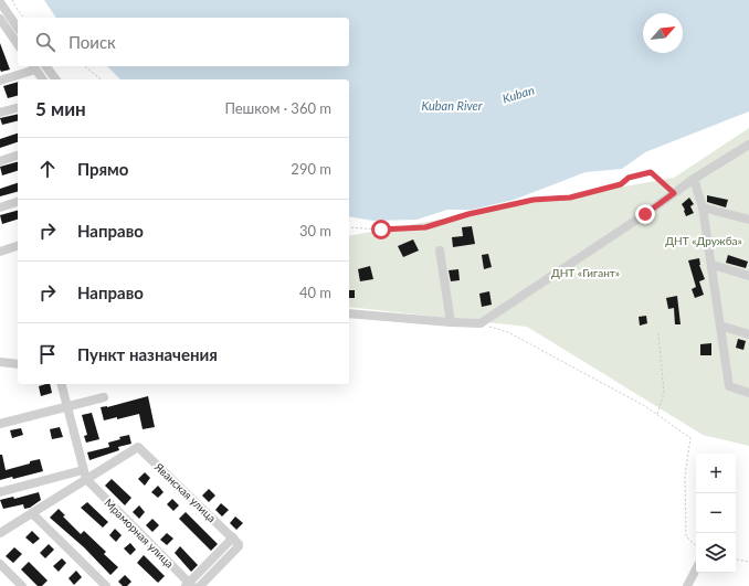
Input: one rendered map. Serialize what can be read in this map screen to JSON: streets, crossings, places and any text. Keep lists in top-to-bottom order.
{
  "streets": {
    "street": ["Яванская улица", "Мраморная улица"]
  },
  "crossings": [
    ["Яванская улица", "Мраморная улица"]
  ],
  "water": ["Kuban", "Kuban River"],
  "parks": ["ДНТ «Дружба»", "ДНТ «Гигант»"],
  "north": "top right",
  "page": {
    "search": "Поиск",
    "heading": ["5 мин", "Пешком · 360 m"],
    "list": [
      ["Прямо", "290 m"],
      ["Направо", "30 m"],
      ["Направо", "40 m"],
      "Пункт назначения"
    ],
    "map_buttons": ["+", "−"]
  }
}
